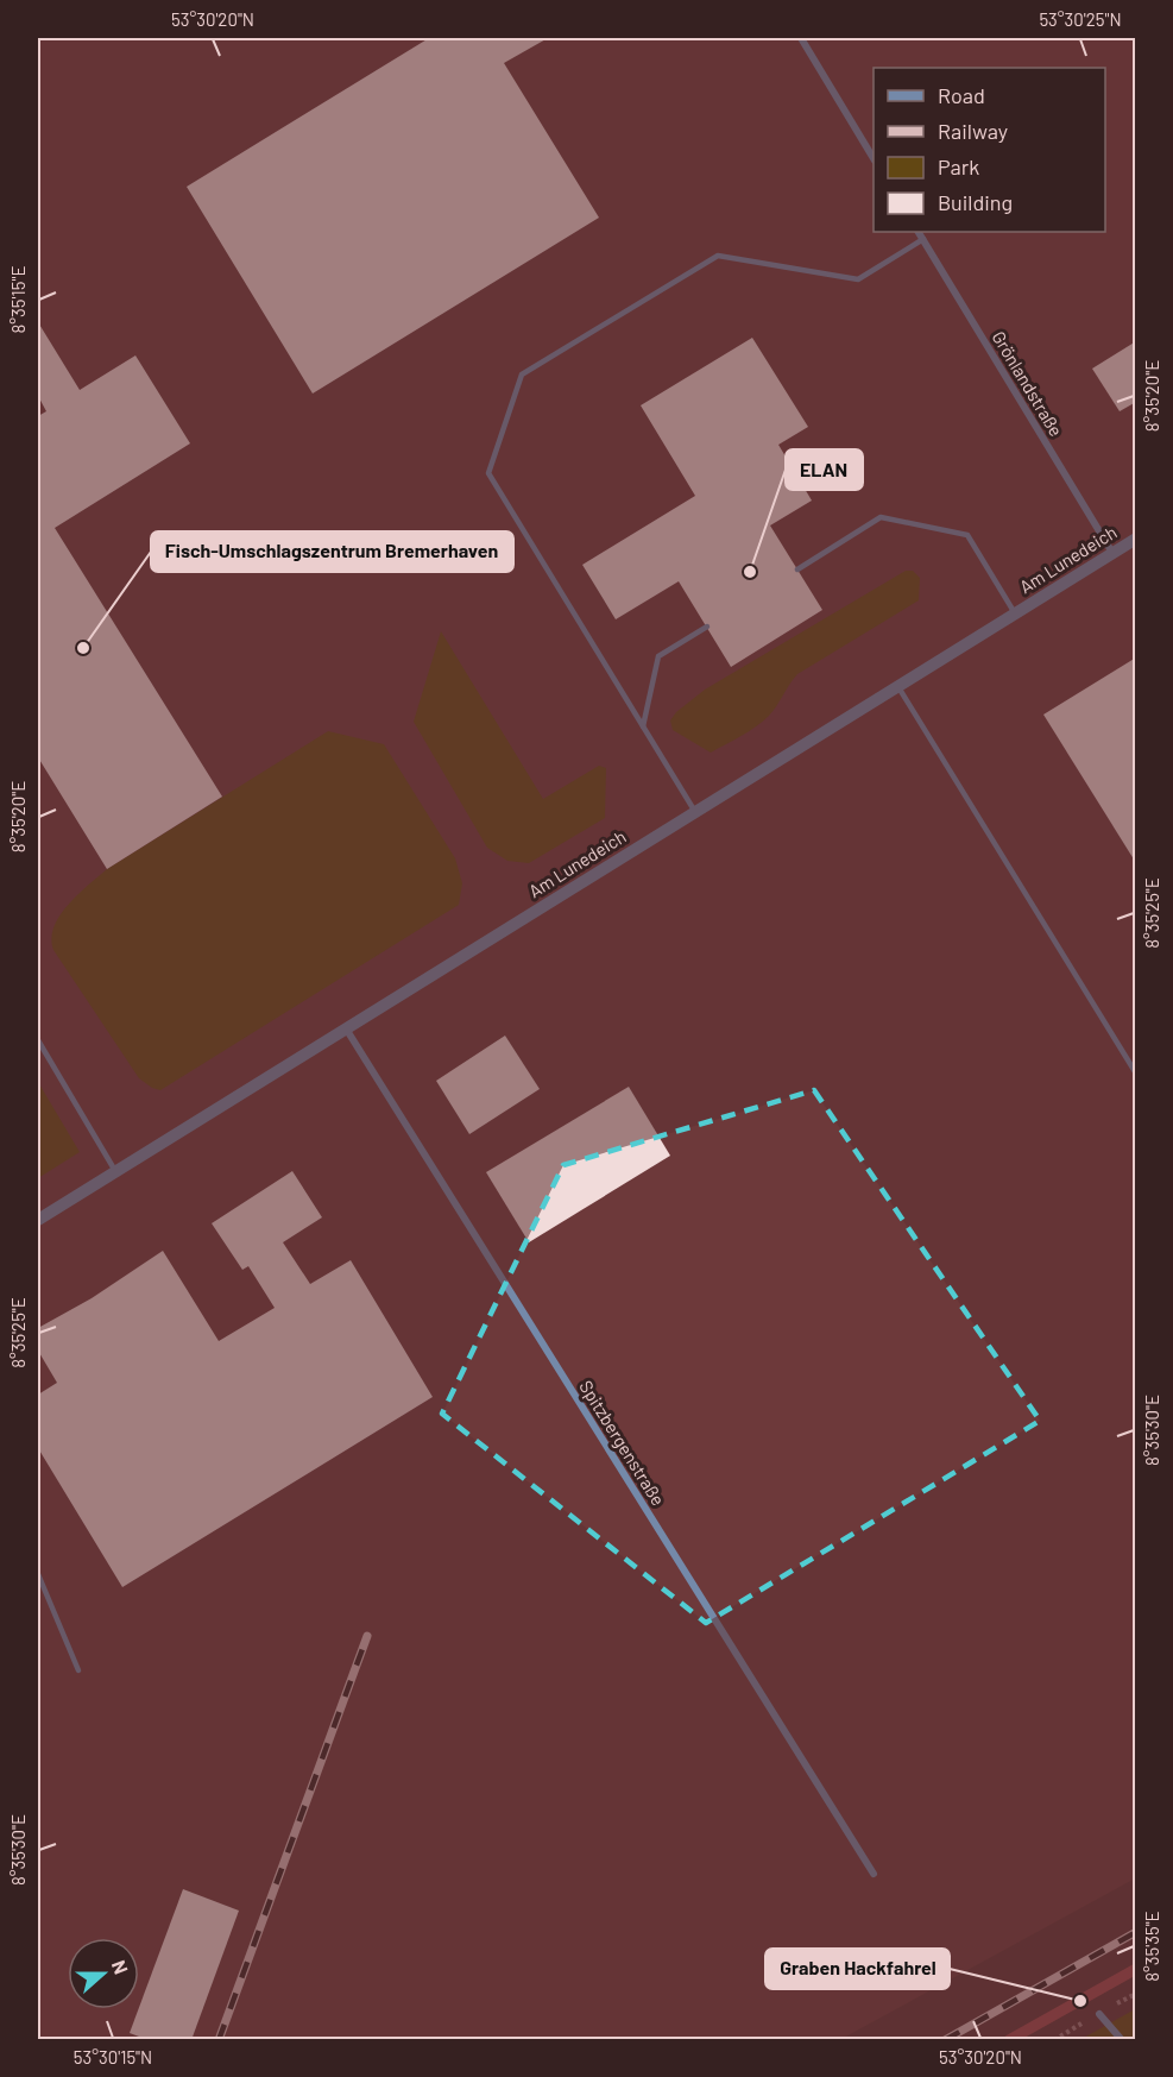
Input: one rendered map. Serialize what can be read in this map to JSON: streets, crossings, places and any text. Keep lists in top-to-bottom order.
{
  "streets": {
    "street": ["Grönlandstraße", "Am Lunedeich", "Spitzbergenstraße"]
  },
  "crossings": [
    ["Grönlandstraße", "Am Lunedeich"],
    ["Am Lunedeich", "Spitzbergenstraße"]
  ],
  "places": ["ELAN", "Fisch-Umschlagszentrum Bremerhaven", "Graben Hackfahrel"],
  "legend": [
    "Road",
    "Railway",
    "Park",
    "Building"
  ],
  "north": "right",
  "coordinates": [
    "53°30'20\"N",
    "53°30'25\"N",
    "8°35'15\"E",
    "8°35'20\"E",
    "8°35'25\"E",
    "8°35'30\"E",
    "8°35'35\"E",
    "53°30'15\"N"
  ]
}
